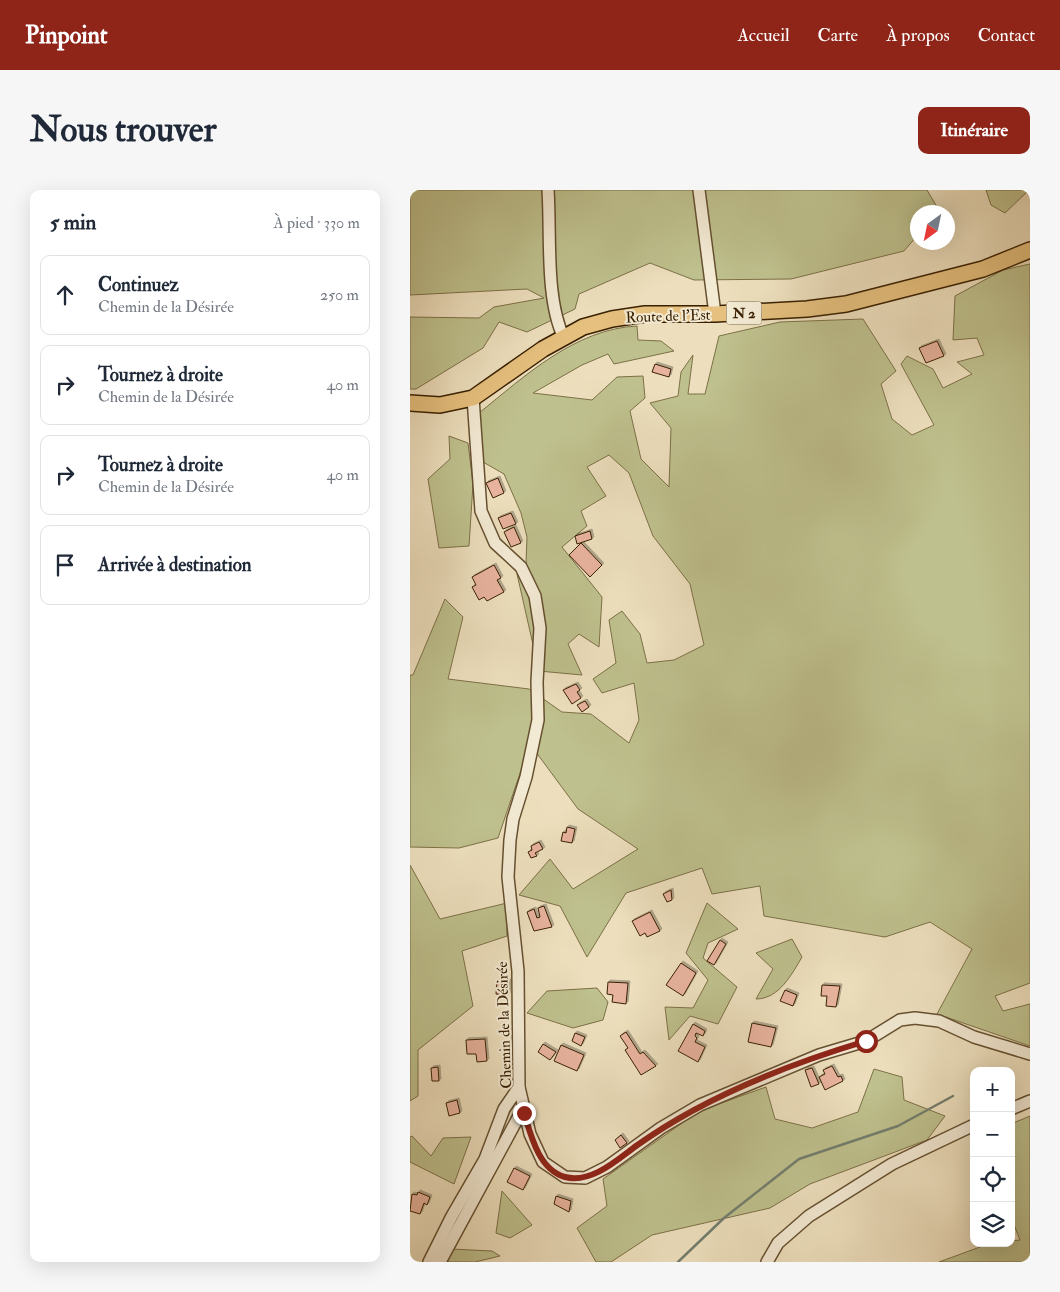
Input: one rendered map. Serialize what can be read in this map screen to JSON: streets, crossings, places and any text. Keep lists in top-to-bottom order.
{
  "streets": {
    "main road": ["N 2", "Route de l'Est"],
    "street": ["Chemin de la Désirée"]
  },
  "crossings": [
    ["Route de l'Est", "Chemin de la Désirée"]
  ],
  "north": "bottom left",
  "page": {
    "header": "Pinpoint",
    "nav": [
      "Accueil",
      "Carte",
      "À propos",
      "Contact"
    ],
    "buttons": "Itinéraire",
    "title": "Nous trouver",
    "heading": ["5 min", "À pied · 330 m"],
    "list": [
      ["Continuez", "Chemin de la Désirée", "250 m"],
      ["Tournez à droite", "Chemin de la Désirée", "40 m"],
      ["Tournez à droite", "Chemin de la Désirée", "40 m"],
      "Arrivée à destination"
    ],
    "map_buttons": ["+", "−"]
  }
}
